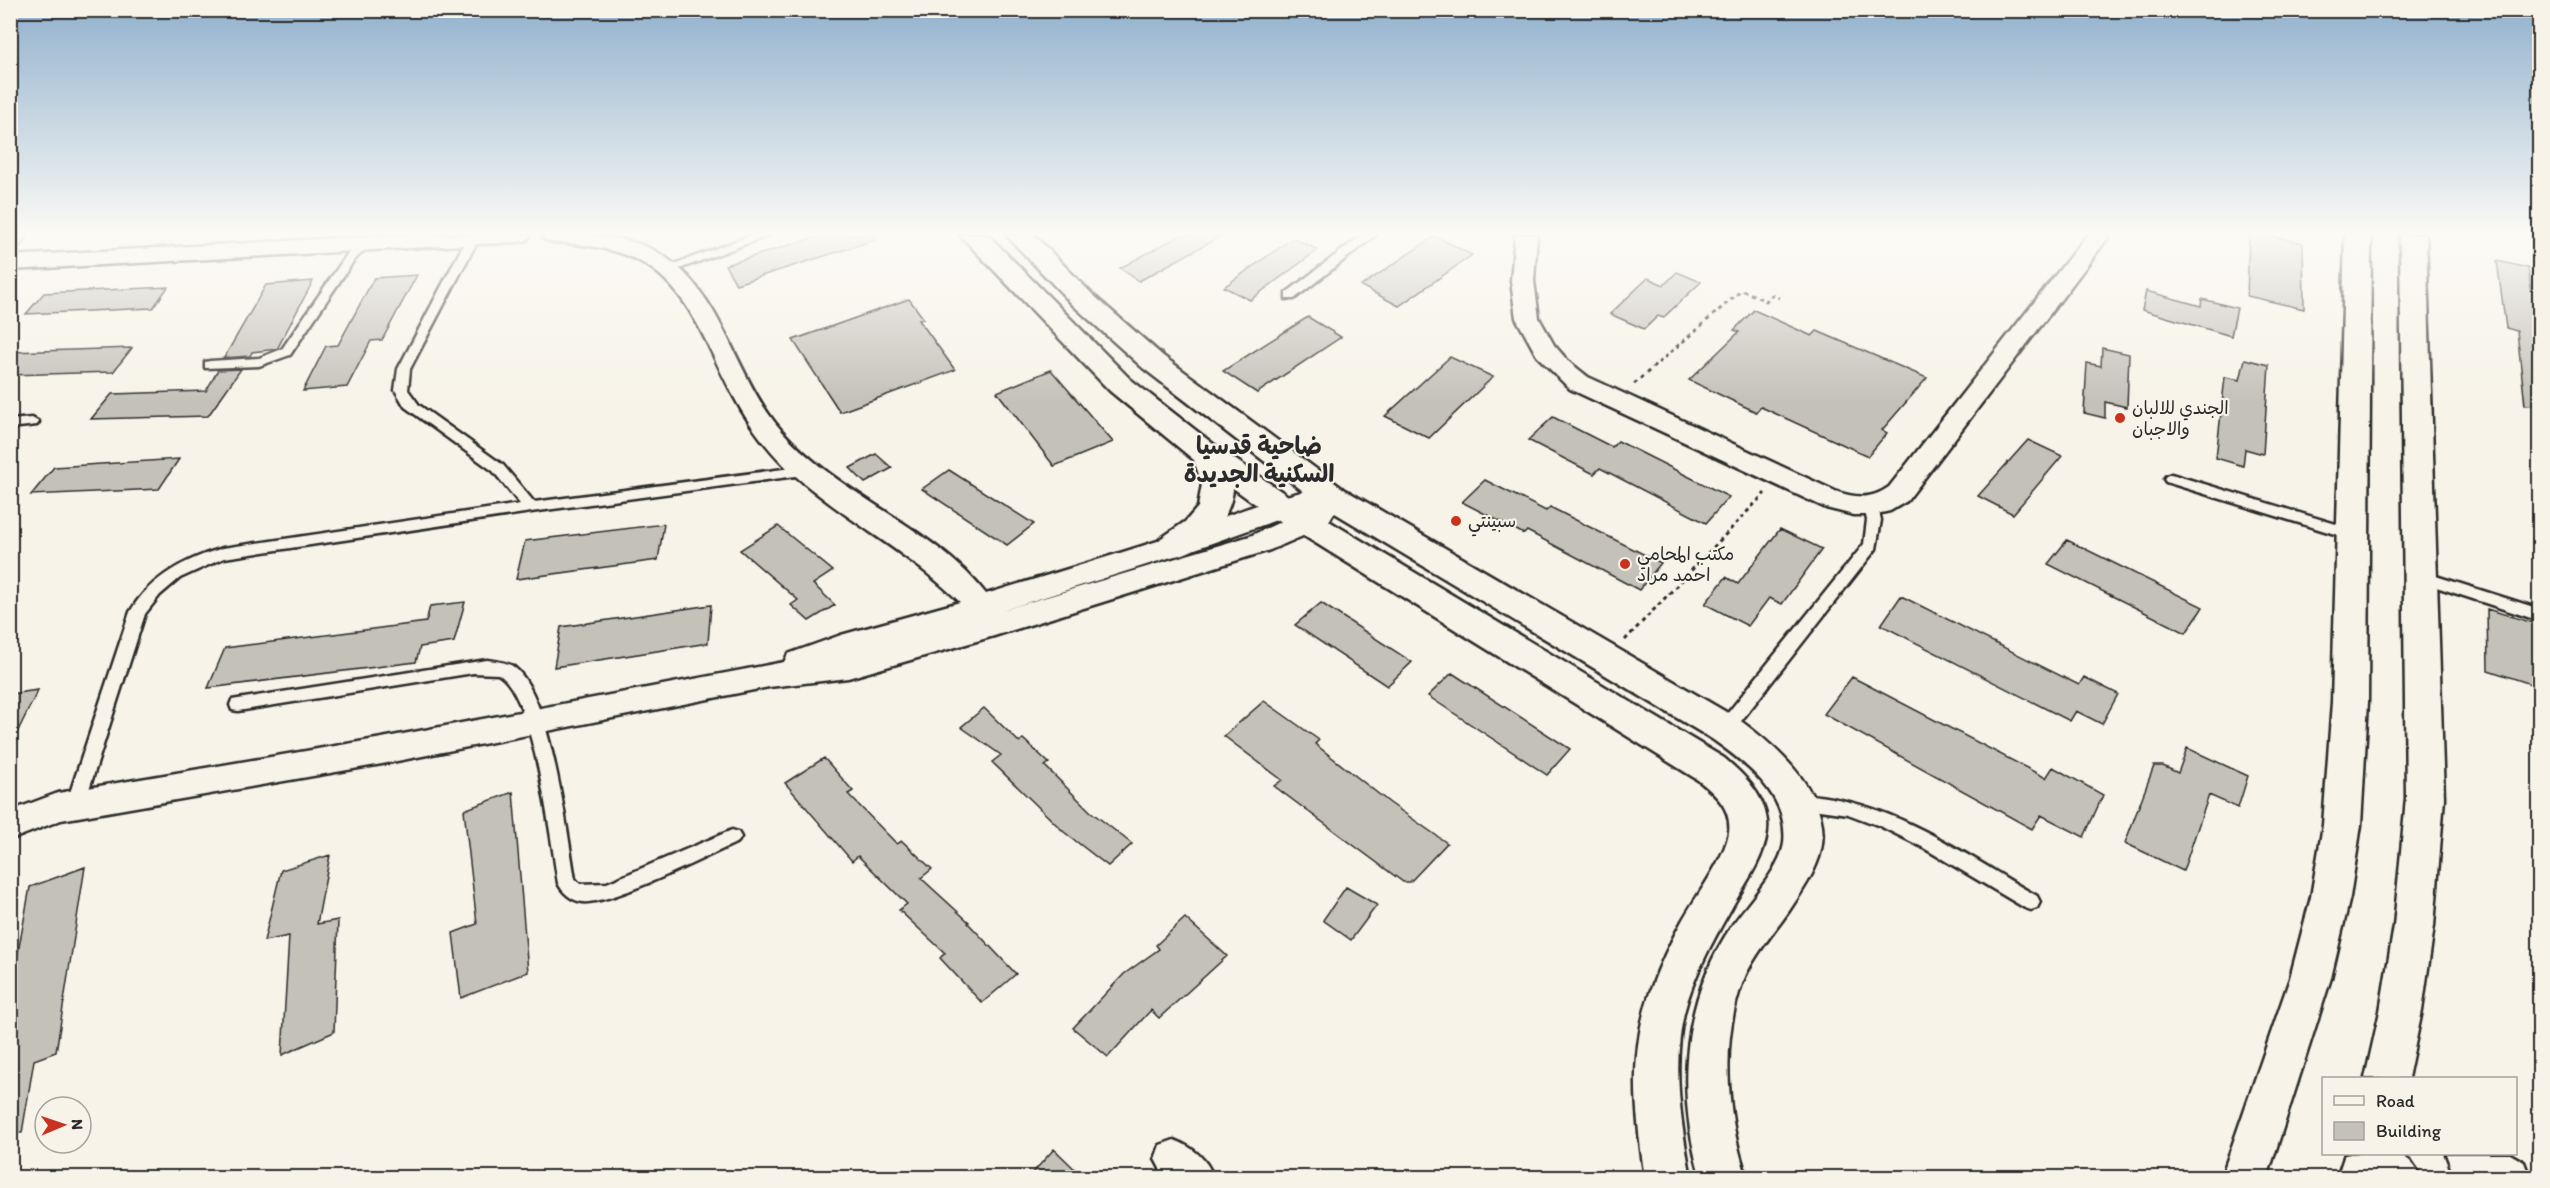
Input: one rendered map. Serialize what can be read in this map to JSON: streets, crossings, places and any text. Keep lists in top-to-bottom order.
{
  "districts": ["ضاحية قدسيا السكنية الجديدة"],
  "places": ["الجندي للالبان والاجبان", "سبينتي", "مكتب المحامي احمد مراد"],
  "legend": ["Road", "Building"],
  "north": "right"
}
